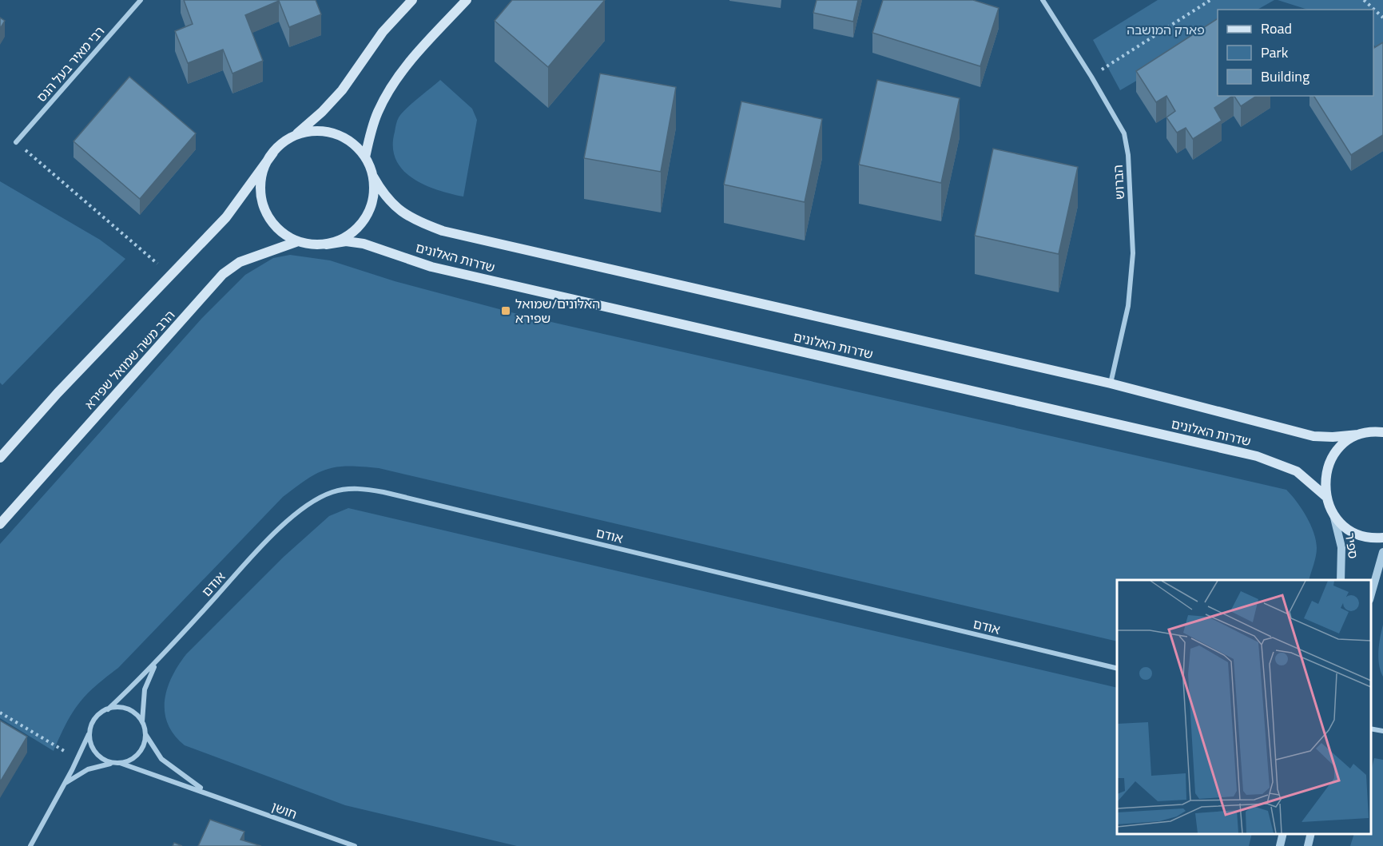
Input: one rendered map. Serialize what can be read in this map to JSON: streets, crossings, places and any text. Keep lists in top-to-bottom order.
{
  "streets": {
    "main road": ["שדרות האלונים", "הרב משה שמואל שפירא"],
    "street": [
      "רבי מאיר בעל הנס",
      "הברוש",
      "אודם",
      "ספיר",
      "חושן"
    ]
  },
  "crossings": [
    ["הברוש", "שדרות האלונים"],
    ["שדרות האלונים", "הרב משה שמואל שפירא"],
    ["אודם", "חושן"]
  ],
  "parks": ["פארק המושבה"],
  "places": {
    "transit": ["האלונים/שמואל שפירא"]
  },
  "legend": ["Road", "Park", "Building"]
}
